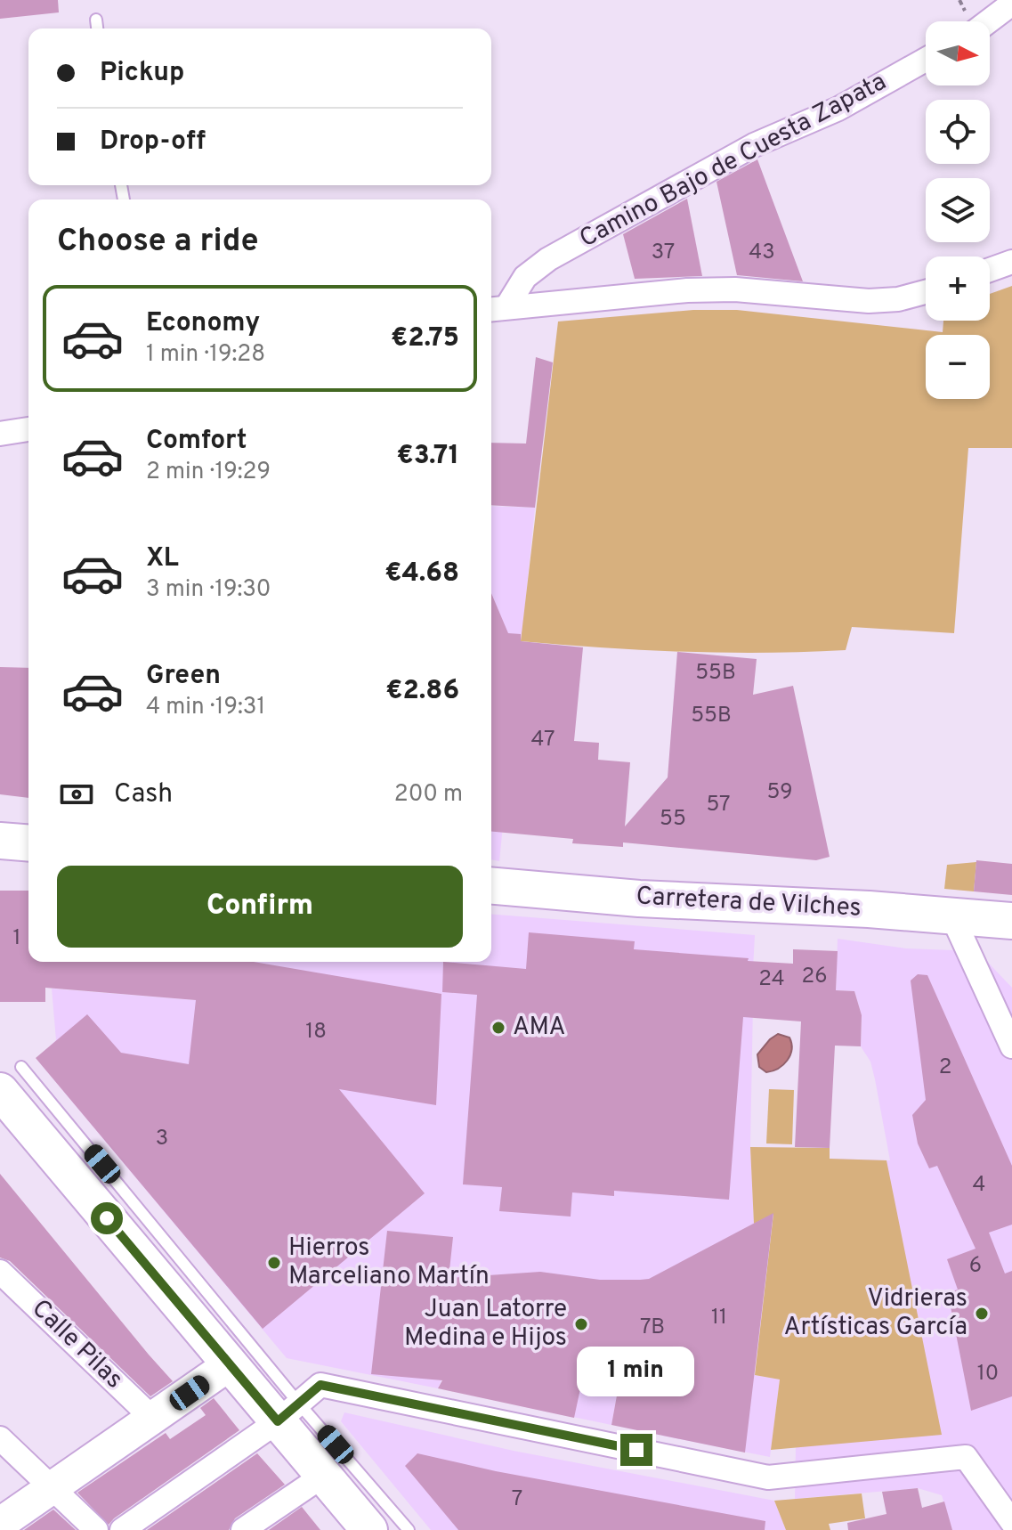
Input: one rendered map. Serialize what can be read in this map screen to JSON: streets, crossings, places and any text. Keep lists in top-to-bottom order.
{
  "streets": {
    "main road": ["Carretera de Vilches"],
    "street": ["Camino Bajo de Cuesta Zapata", "Calle Pilas"]
  },
  "places": [
    "AMA",
    "Hierros Marceliano Martín",
    "Vidrieras Artísticas García",
    "Juan Latorre Medina e Hijos"
  ],
  "house_numbers": [
    "37",
    "43",
    "55B",
    "55B",
    "47",
    "59",
    "57",
    "55",
    "1",
    "26",
    "24",
    "18",
    "2",
    "3",
    "4",
    "6",
    "11",
    "7B",
    "10",
    "7"
  ],
  "north": "right",
  "page": {
    "map_buttons": ["+", "−"],
    "banner": ["Pickup", "Drop-off"],
    "heading": "Choose a ride",
    "list": [
      {
        "name": "Economy",
        "note": "1 min · 19:28",
        "value": "€2.75"
      },
      {
        "name": "Comfort",
        "note": "2 min · 19:29",
        "value": "€3.71"
      },
      {
        "name": "XL",
        "note": "3 min · 19:30",
        "value": "€4.68"
      },
      {
        "name": "Green",
        "note": "4 min · 19:31",
        "value": "€2.86"
      }
    ],
    "pay": ["Cash", "200 m"],
    "buttons": "Confirm",
    "bubble": "1 min"
  }
}
